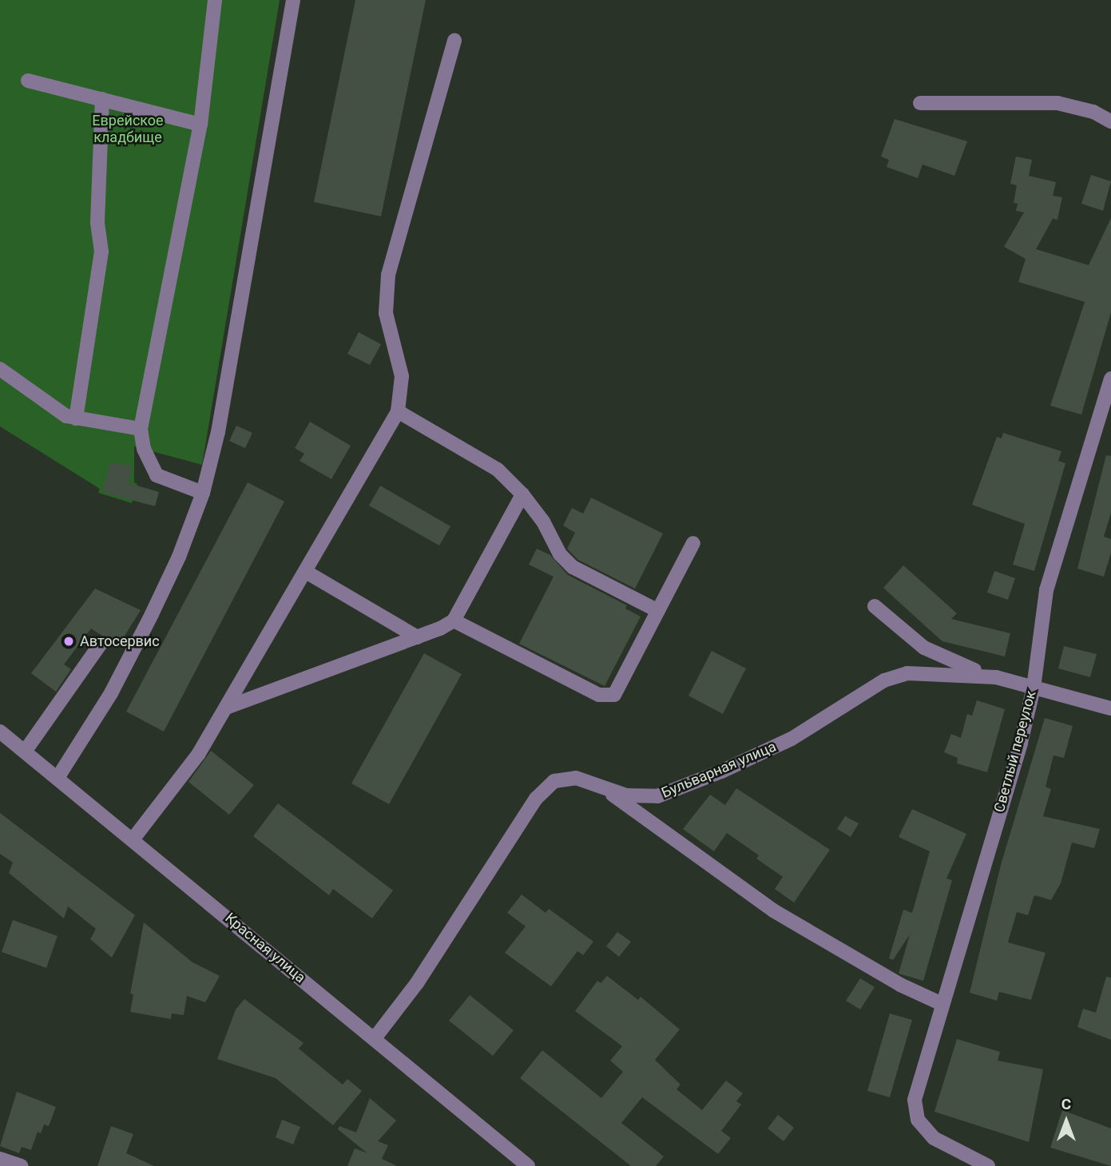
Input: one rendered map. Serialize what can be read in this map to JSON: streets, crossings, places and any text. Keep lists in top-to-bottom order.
{
  "streets": {
    "street": ["Светлый переулок", "Бульварная улица", "Красная улица"]
  },
  "crossings": [
    ["Светлый переулок", "Бульварная улица"],
    ["Бульварная улица", "Красная улица"]
  ],
  "parks": ["Еврейское кладбище"],
  "places": ["Автосервис"],
  "north": "top"
}
